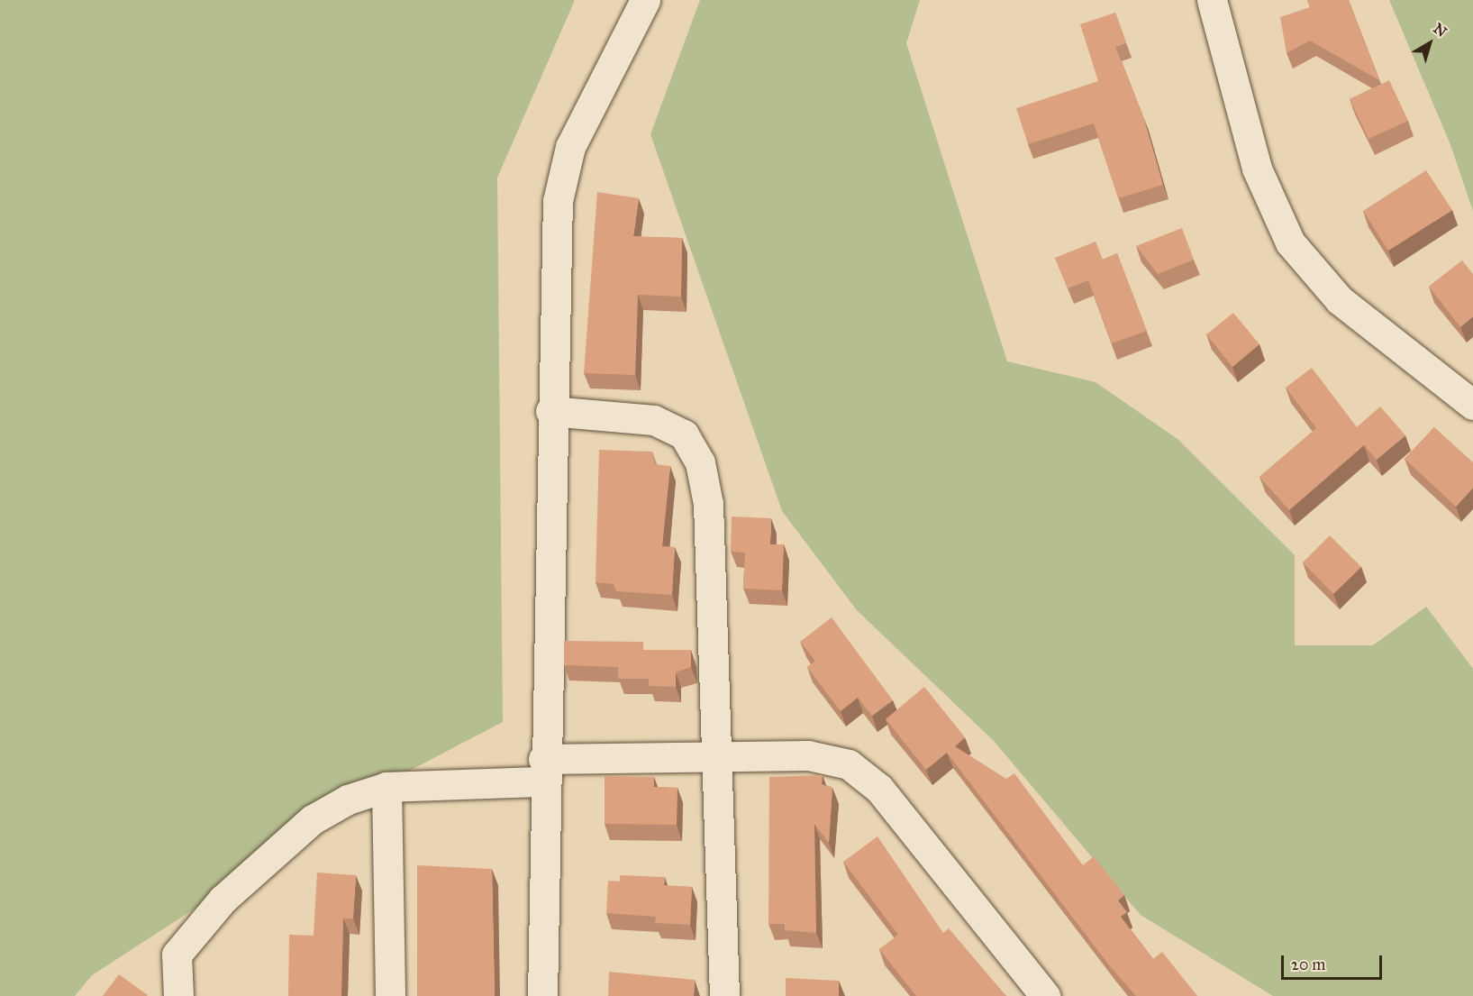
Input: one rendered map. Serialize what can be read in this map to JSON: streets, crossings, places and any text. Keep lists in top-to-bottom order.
{
  "scale_bar": "20 m",
  "north": "top right"
}
